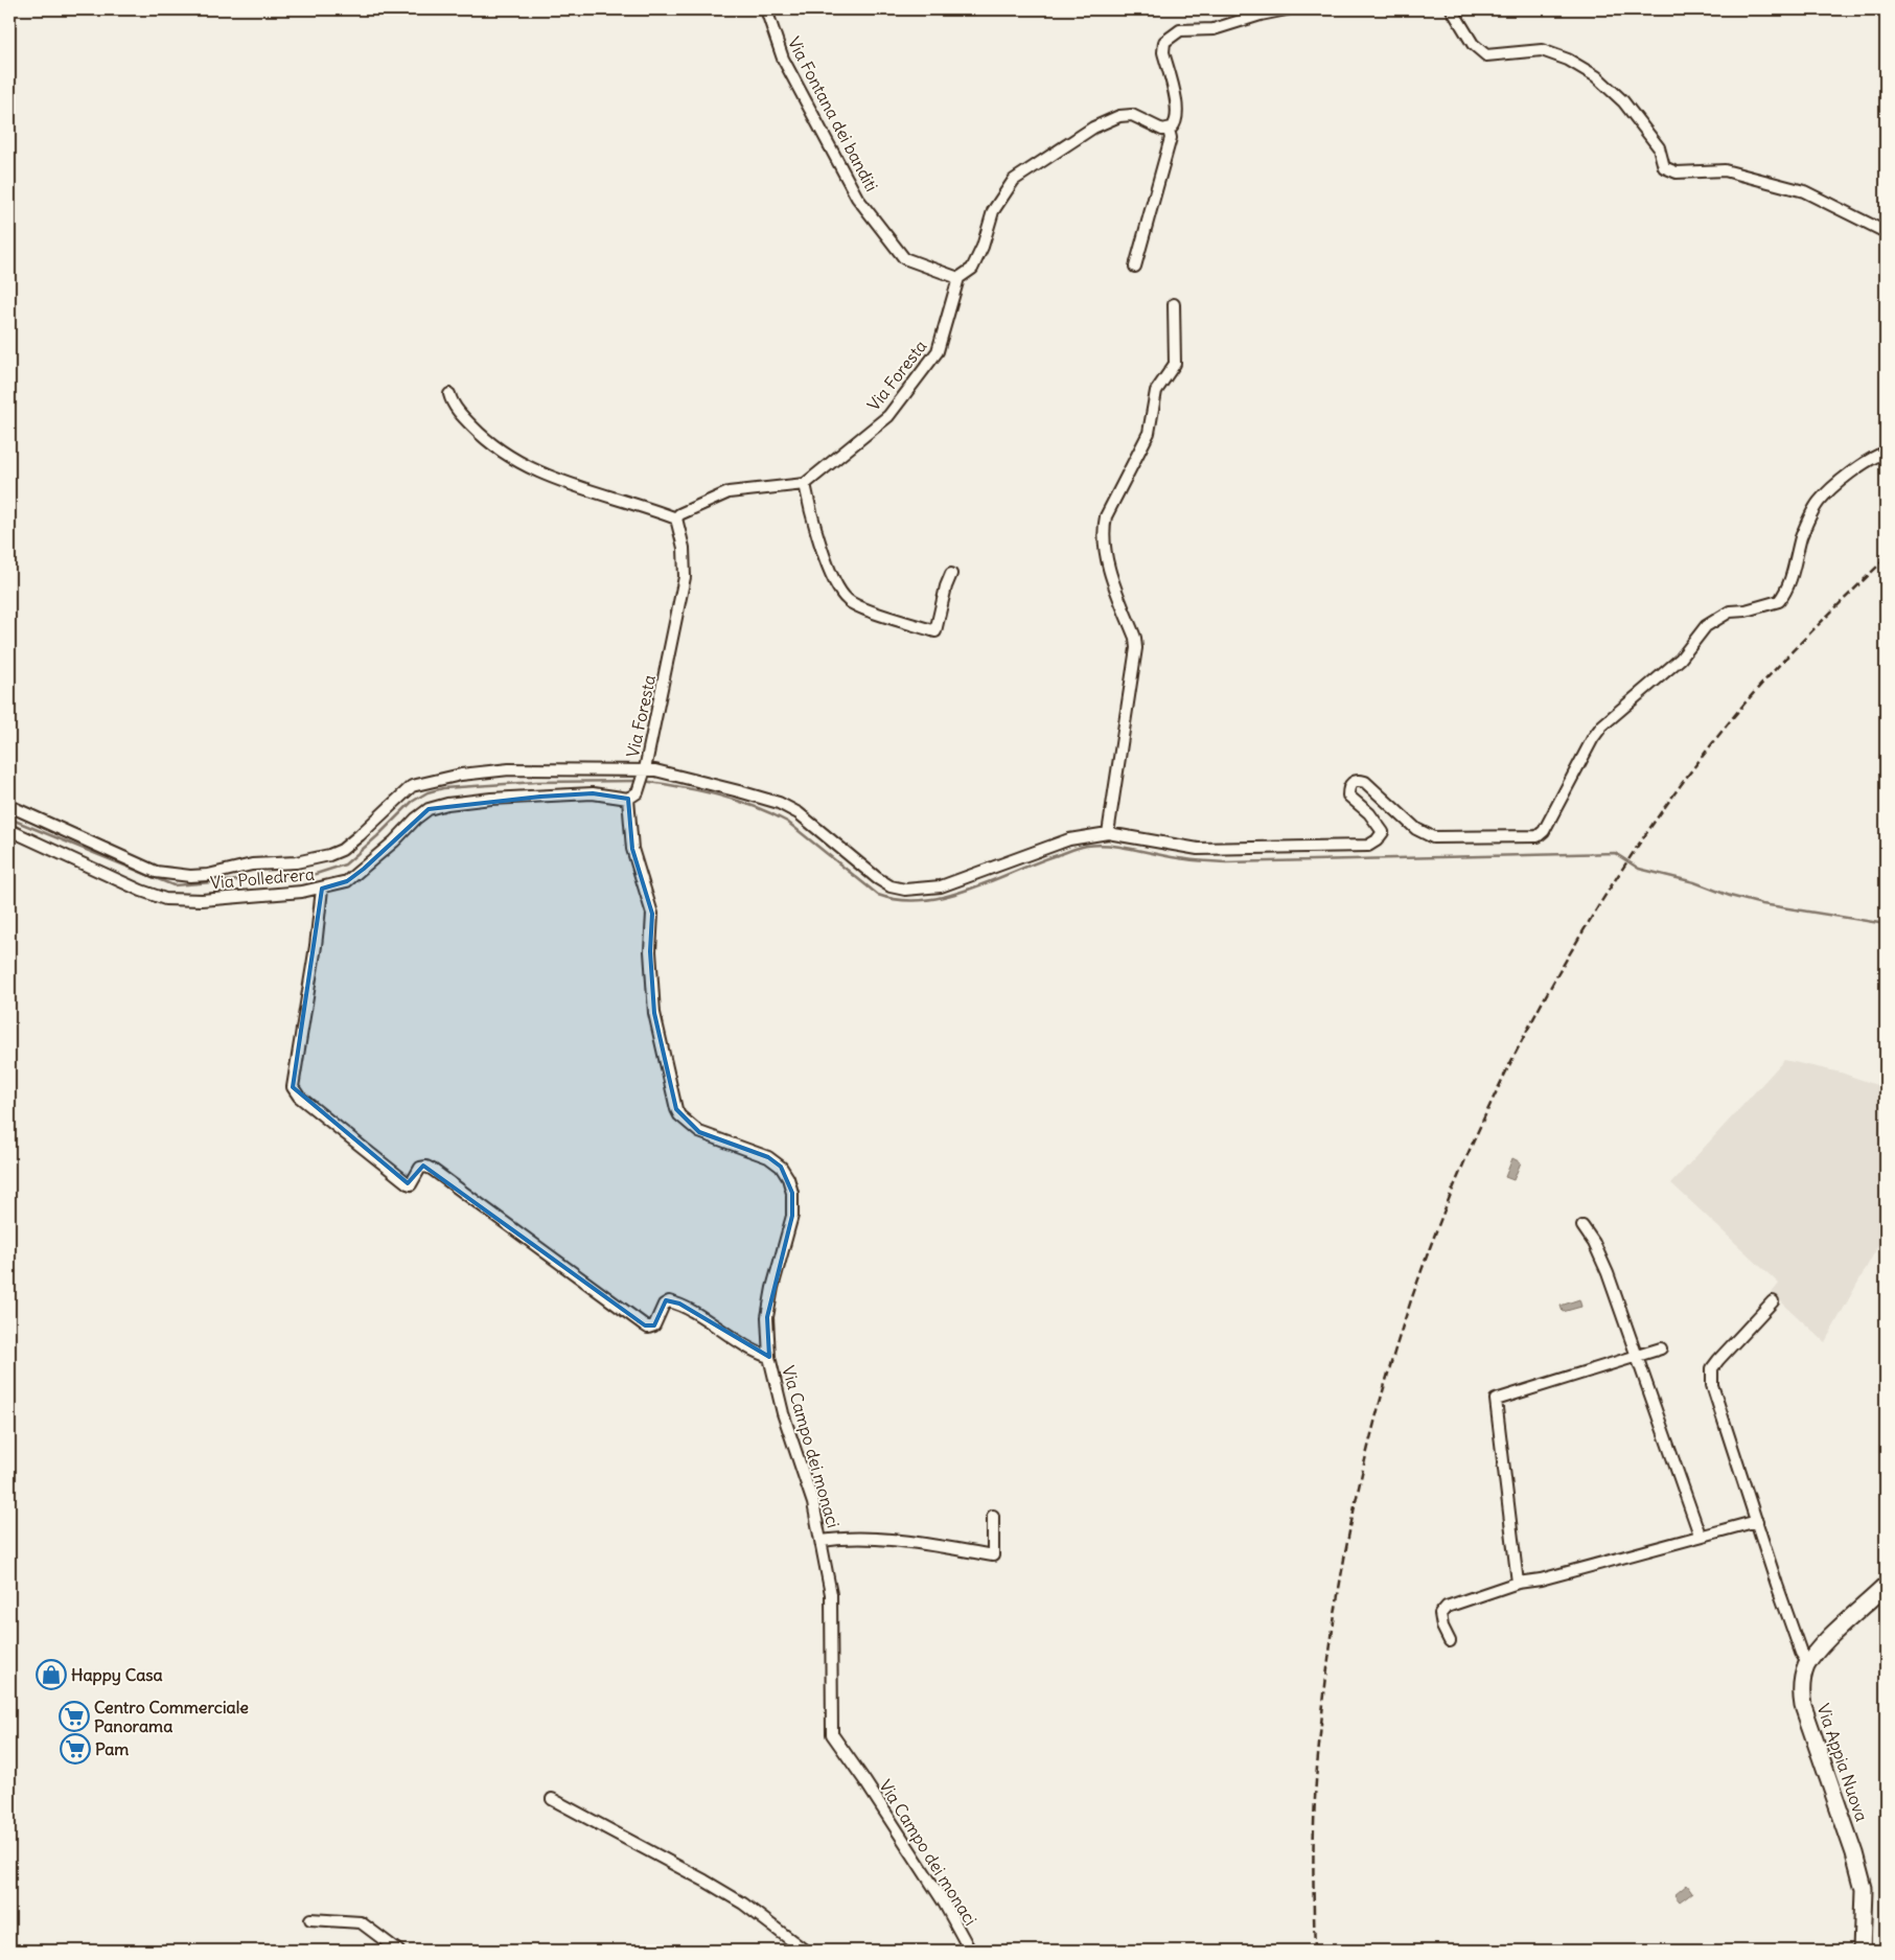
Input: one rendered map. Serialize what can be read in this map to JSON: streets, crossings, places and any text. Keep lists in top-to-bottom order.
{
  "streets": {
    "street": [
      "Via Fontana dei banditi",
      "Via Foresta",
      "Via Polledrera",
      "Via Campo dei monaci",
      "Via Appia Nuova"
    ]
  },
  "crossings": [
    ["Via Fontana dei banditi", "Via Foresta"],
    ["Via Foresta", "Via Polledrera"],
    ["Via Foresta", "Via Campo dei monaci"],
    ["Via Polledrera", "Via Campo dei monaci"]
  ],
  "places": {
    "shop": ["Happy Casa"],
    "supermarket": ["Centro Commerciale Panorama", "Pam"]
  }
}
